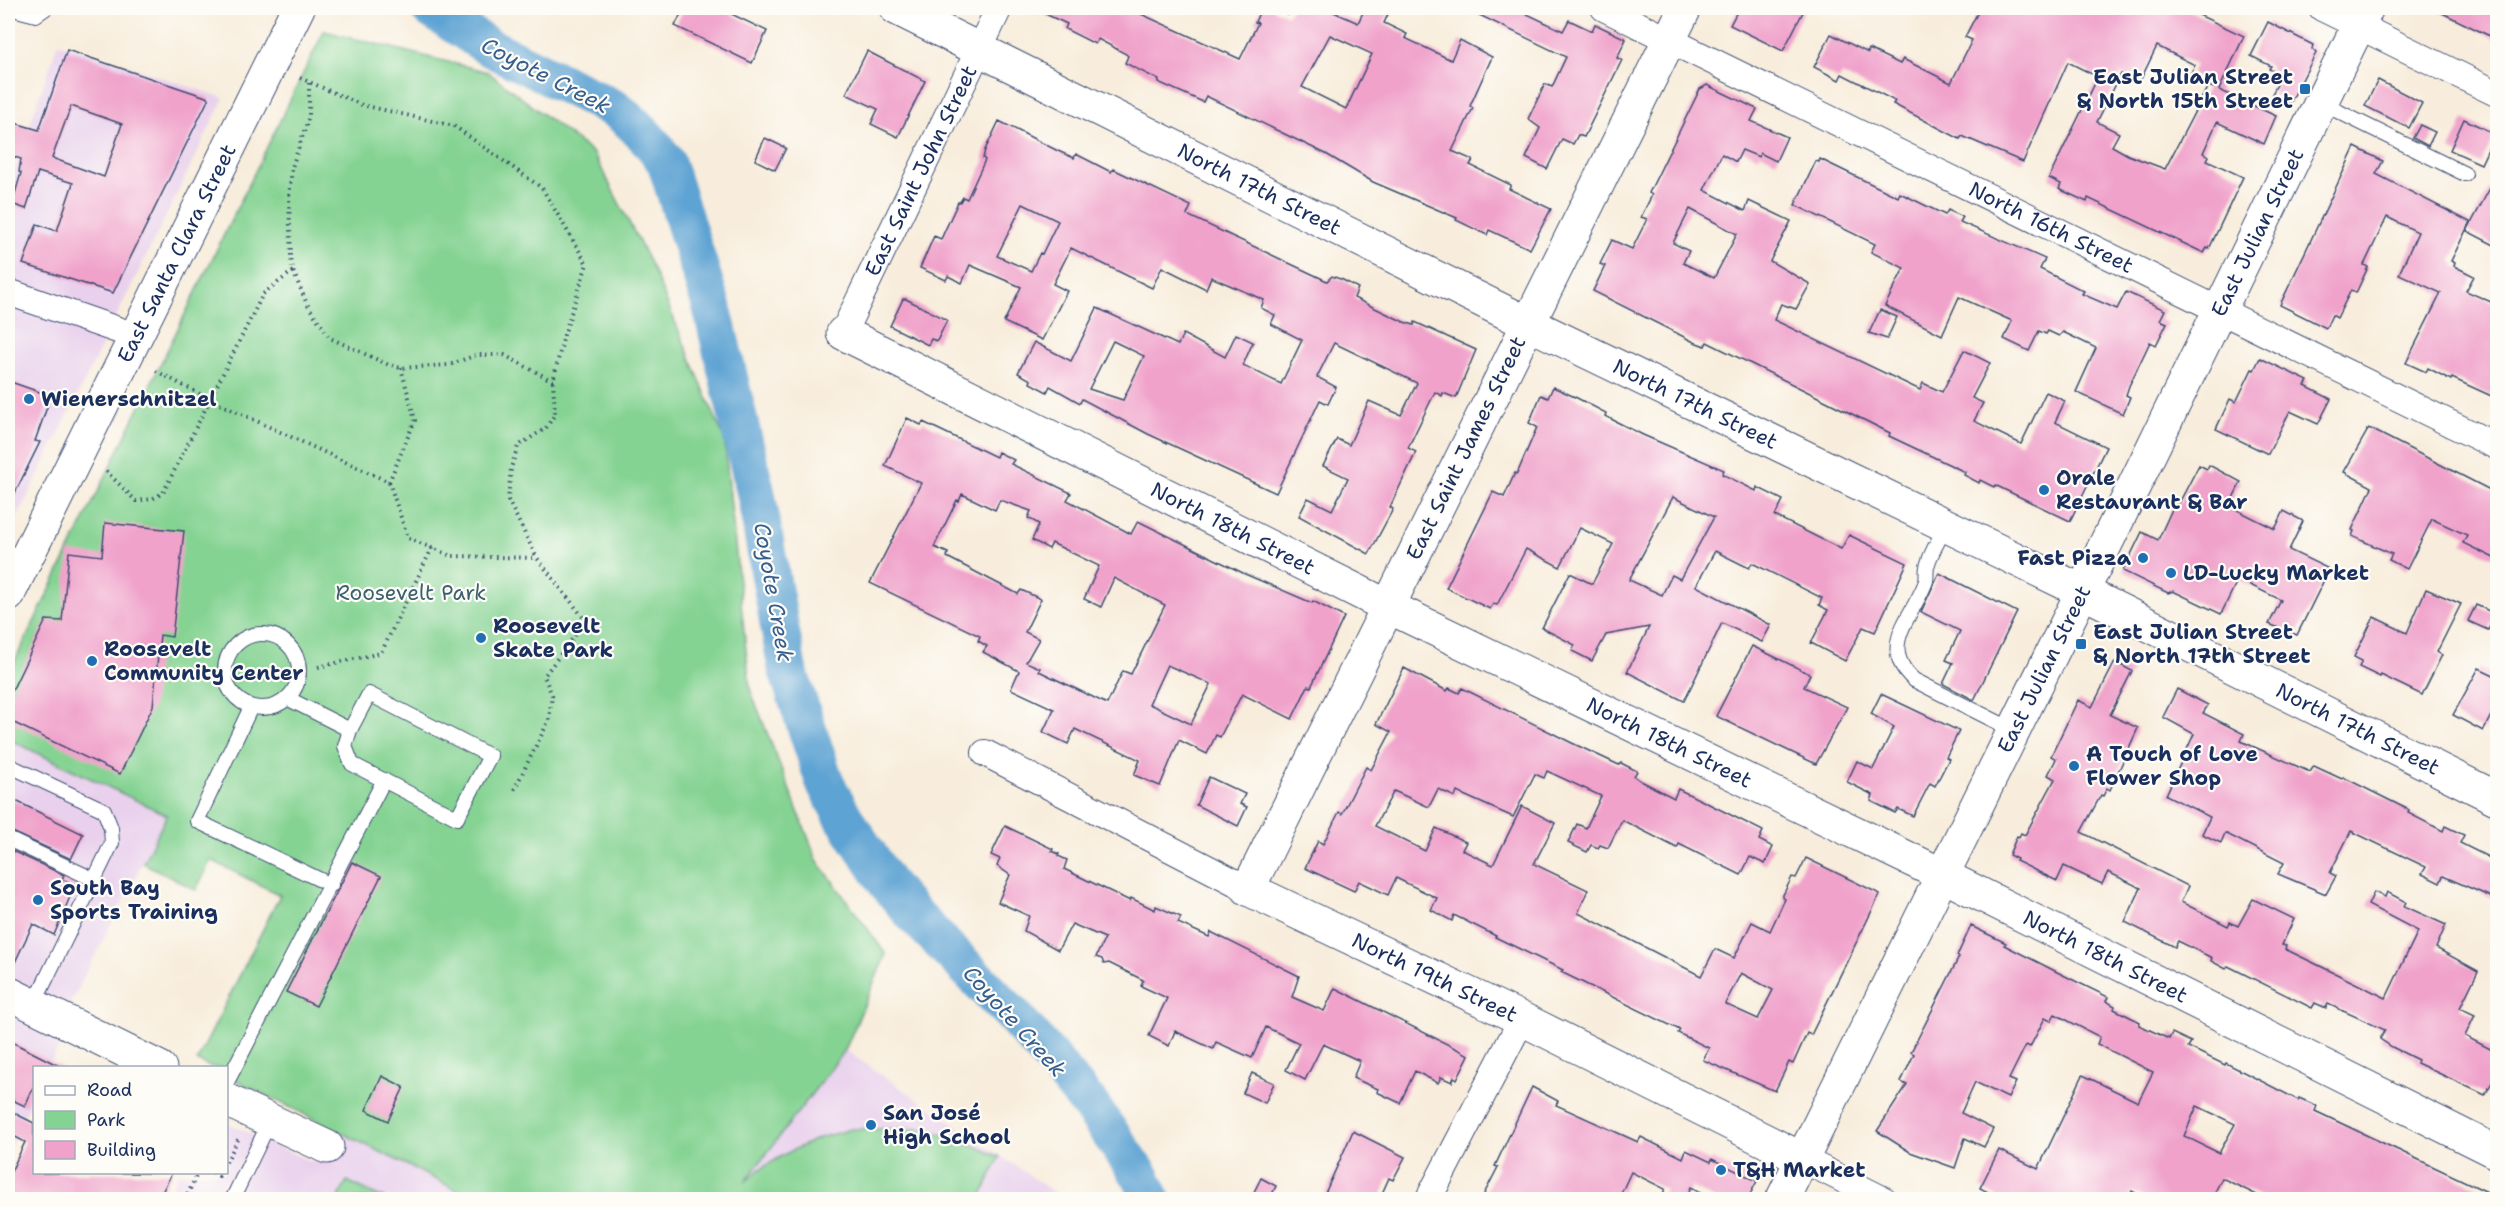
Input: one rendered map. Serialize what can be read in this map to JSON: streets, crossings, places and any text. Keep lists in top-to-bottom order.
{
  "streets": {
    "main road": [
      "North 17th Street",
      "East Julian Street",
      "East Santa Clara Street",
      "East Saint James Street",
      "North 18th Street",
      "North 19th Street"
    ],
    "street": ["East Saint John Street", "North 16th Street"]
  },
  "crossings": [
    ["East Saint John Street", "North 17th Street"],
    ["East Saint John Street", "North 18th Street"],
    ["North 17th Street", "East Julian Street"],
    ["North 17th Street", "East Saint James Street"],
    ["North 16th Street", "East Julian Street"],
    ["North 16th Street", "East Saint James Street"],
    ["East Julian Street", "North 18th Street"],
    ["East Julian Street", "North 19th Street"],
    ["East Saint James Street", "North 18th Street"],
    ["East Saint James Street", "North 19th Street"]
  ],
  "water": ["Coyote Creek"],
  "parks": ["Roosevelt Park"],
  "places": {
    "transit": ["East Julian Street & North 15th Street", "East Julian Street & North 17th Street"],
    "other": [
      "Wienerschnitzel",
      "Orale Restaurant & Bar",
      "Fast Pizza",
      "LD-Lucky Market",
      "Roosevelt Skate Park",
      "Roosevelt Community Center",
      "A Touch of Love Flower Shop",
      "South Bay Sports Training",
      "San José High School",
      "T&H Market"
    ]
  },
  "legend": ["Road", "Park", "Building"]
}
